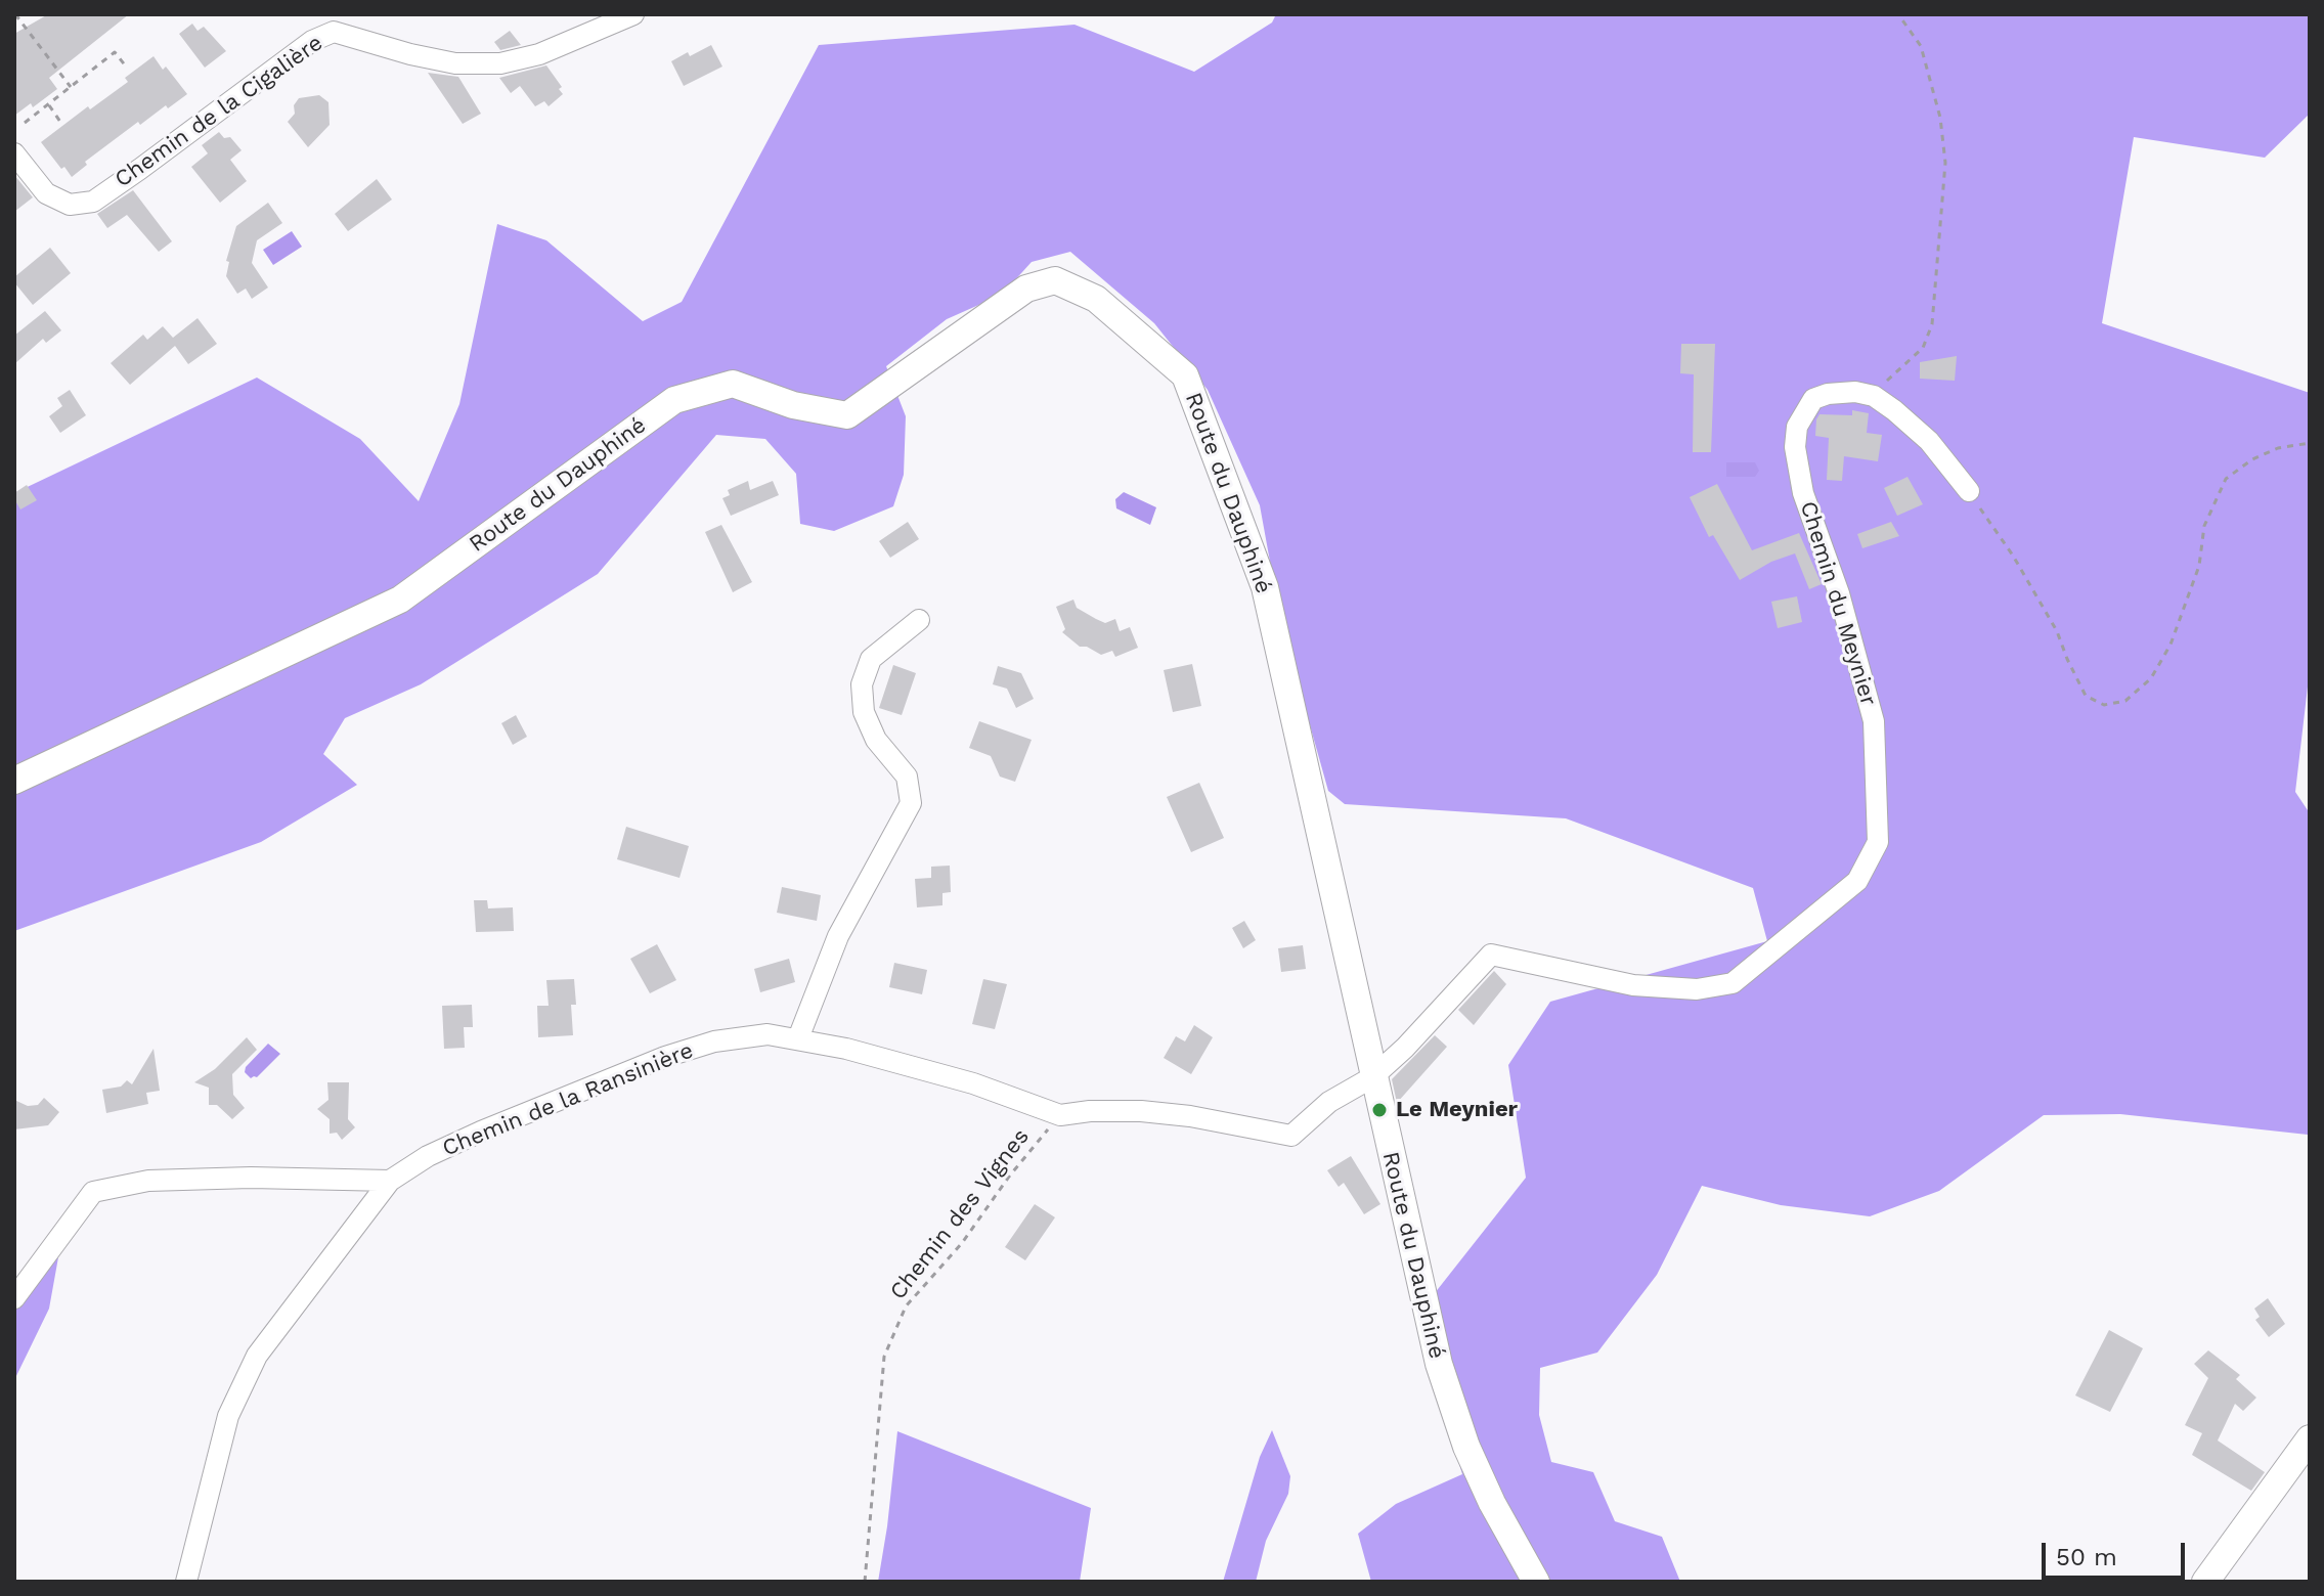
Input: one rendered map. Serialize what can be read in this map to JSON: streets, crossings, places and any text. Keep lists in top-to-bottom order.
{
  "streets": {
    "street": [
      "Chemin de la Cigalière",
      "Route du Dauphiné",
      "Chemin du Meynier",
      "Chemin de la Ransinière"
    ],
    "path": ["Chemin des Vignes"]
  },
  "crossings": [
    ["Route du Dauphiné", "Chemin du Meynier"],
    ["Route du Dauphiné", "Chemin de la Ransinière"],
    ["Chemin du Meynier", "Chemin de la Ransinière"],
    ["Chemin de la Ransinière", "Chemin des Vignes"]
  ],
  "places": ["Le Meynier"],
  "scale_bar": "50 m"
}
